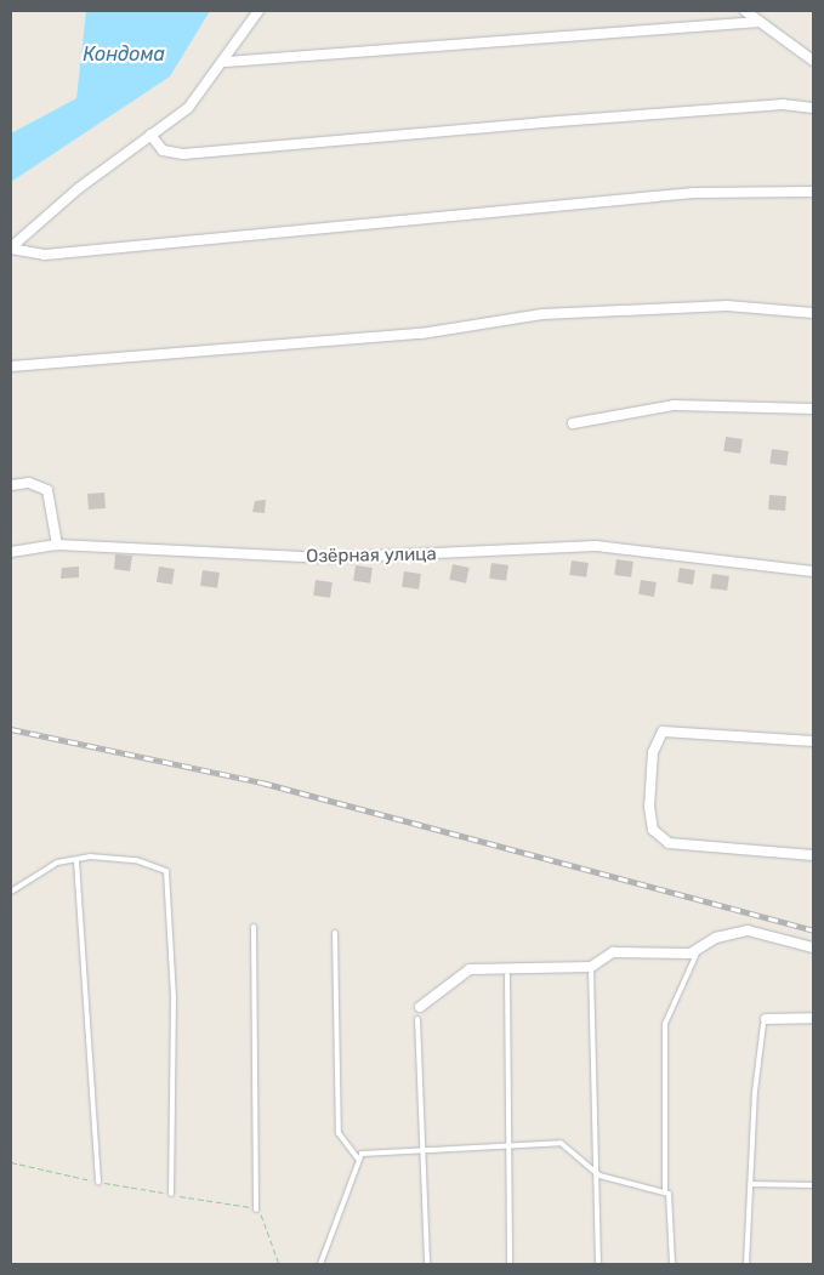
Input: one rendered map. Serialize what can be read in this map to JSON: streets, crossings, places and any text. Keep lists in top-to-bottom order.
{
  "streets": {
    "street": ["Озёрная улица"]
  },
  "water": ["Кондома"]
}
